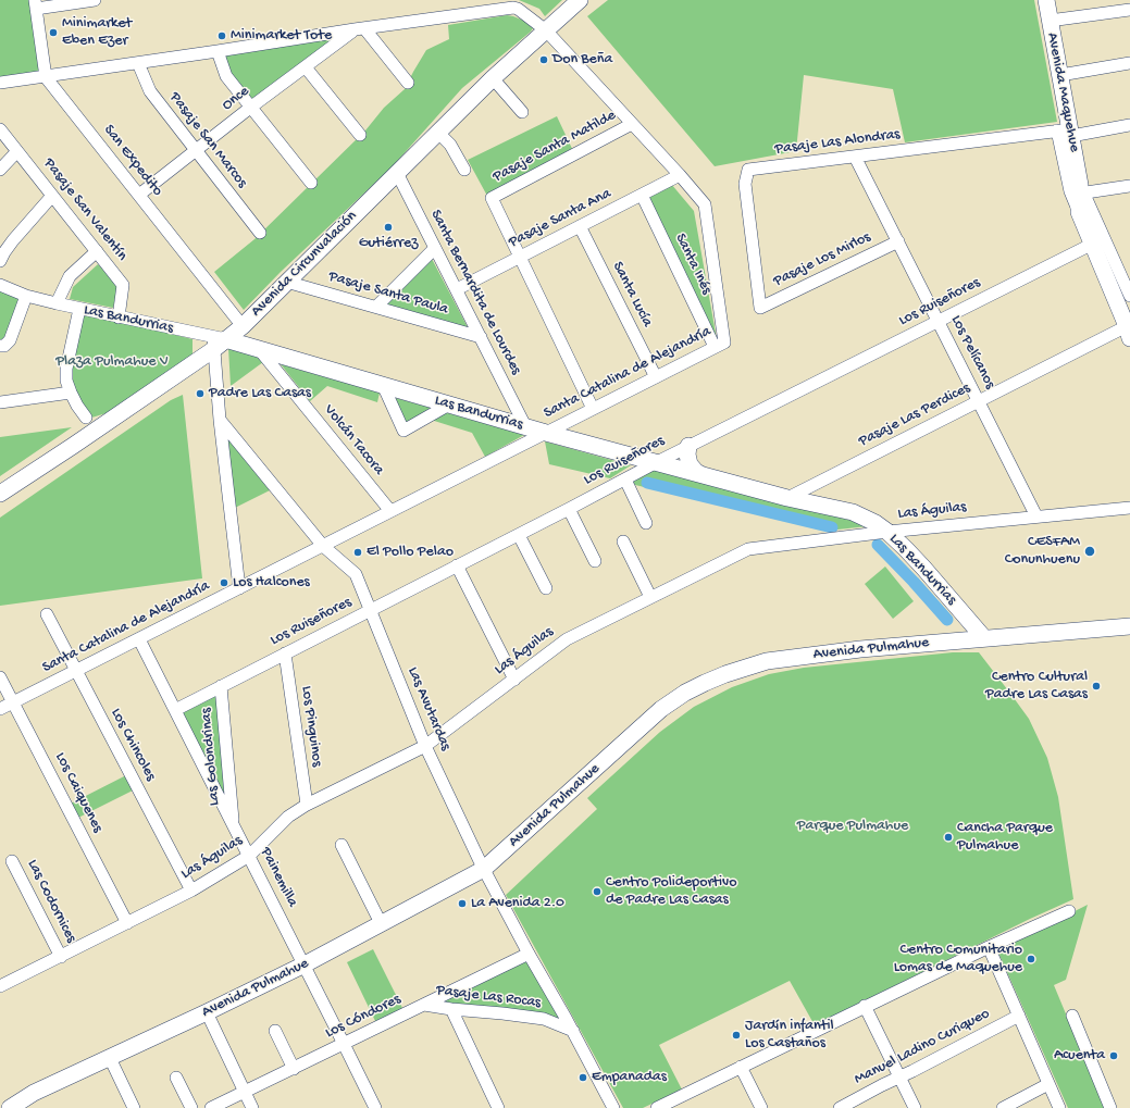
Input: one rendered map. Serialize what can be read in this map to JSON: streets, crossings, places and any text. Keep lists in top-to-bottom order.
{
  "streets": {
    "street": [
      "Avenida Maquehue",
      "Once",
      "Pasaje San Marcos",
      "Pasaje Las Alondras",
      "Pasaje Santa Matilde",
      "San Expedito",
      "Pasaje San Valentín",
      "Pasaje Santa Ana",
      "Pasaje Los Mirlos",
      "Avenida Circunvalación",
      "Santa Inés",
      "Santa Bernardita de Lourdes",
      "Pasaje Santa Paula",
      "Santa Lucía",
      "Los Ruiseñores",
      "Las Bandurrias",
      "Los Pelícanos",
      "Santa Catalina de Alejandría",
      "Pasaje Las Perdices",
      "Volcán Tacora",
      "Las Águilas",
      "Avenida Pulmahue",
      "Las Avutardas",
      "Los Pinguinos",
      "Los Chincoles",
      "Las Golondrinas",
      "Los Caiquenes",
      "Painemilla",
      "Las Codornices",
      "Pasaje Las Rocas",
      "Los Cóndores",
      "Manuel Ladino Curiqueo"
    ]
  },
  "crossings": [
    ["Avenida Maquehue", "Pasaje Las Alondras"],
    ["Avenida Maquehue", "Los Ruiseñores"],
    ["Avenida Maquehue", "Pasaje Las Perdices"],
    ["Once", "Pasaje San Marcos"],
    ["Once", "San Expedito"],
    ["Once", "Santa Catalina de Alejandría"],
    ["Pasaje San Marcos", "Santa Catalina de Alejandría"],
    ["Pasaje Las Alondras", "Pasaje Los Mirlos"],
    ["Pasaje Las Alondras", "Los Pelícanos"],
    ["Pasaje Santa Matilde", "Pasaje Santa Ana"],
    ["Pasaje Santa Matilde", "Santa Catalina de Alejandría"],
    ["San Expedito", "Avenida Circunvalación"],
    ["San Expedito", "Santa Catalina de Alejandría"],
    ["Pasaje San Valentín", "Las Bandurrias"],
    ["Pasaje Santa Ana", "Santa Inés"],
    ["Pasaje Santa Ana", "Santa Bernardita de Lourdes"],
    ["Pasaje Santa Ana", "Santa Lucía"],
    ["Pasaje Santa Ana", "Santa Catalina de Alejandría"],
    ["Pasaje Los Mirlos", "Los Pelícanos"],
    ["Avenida Circunvalación", "Santa Bernardita de Lourdes"],
    ["Avenida Circunvalación", "Pasaje Santa Paula"],
    ["Avenida Circunvalación", "Las Bandurrias"],
    ["Avenida Circunvalación", "Santa Catalina de Alejandría"],
    ["Santa Inés", "Santa Catalina de Alejandría"],
    ["Santa Bernardita de Lourdes", "Pasaje Santa Paula"],
    ["Santa Bernardita de Lourdes", "Las Bandurrias"],
    ["Santa Lucía", "Santa Catalina de Alejandría"],
    ["Los Ruiseñores", "Las Bandurrias"],
    ["Los Ruiseñores", "Los Pelícanos"],
    ["Los Ruiseñores", "Las Avutardas"],
    ["Los Ruiseñores", "Los Pinguinos"],
    ["Los Ruiseñores", "Las Golondrinas"],
    ["Los Ruiseñores", "Painemilla"],
    ["Las Bandurrias", "Santa Catalina de Alejandría"],
    ["Las Bandurrias", "Pasaje Las Perdices"],
    ["Las Bandurrias", "Volcán Tacora"],
    ["Las Bandurrias", "Las Águilas"],
    ["Las Bandurrias", "Avenida Pulmahue"],
    ["Los Pelícanos", "Pasaje Las Perdices"],
    ["Los Pelícanos", "Las Águilas"],
    ["Santa Catalina de Alejandría", "Volcán Tacora"],
    ["Santa Catalina de Alejandría", "Las Avutardas"],
    ["Santa Catalina de Alejandría", "Los Chincoles"],
    ["Santa Catalina de Alejandría", "Los Caiquenes"],
    ["Santa Catalina de Alejandría", "Painemilla"],
    ["Las Águilas", "Las Avutardas"],
    ["Las Águilas", "Los Pinguinos"],
    ["Las Águilas", "Los Chincoles"],
    ["Las Águilas", "Los Caiquenes"],
    ["Las Águilas", "Painemilla"],
    ["Las Águilas", "Las Codornices"],
    ["Avenida Pulmahue", "Las Avutardas"],
    ["Avenida Pulmahue", "Painemilla"],
    ["Las Avutardas", "Pasaje Las Rocas"],
    ["Las Avutardas", "Los Cóndores"],
    ["Las Golondrinas", "Painemilla"],
    ["Painemilla", "Los Cóndores"],
    ["Pasaje Las Rocas", "Los Cóndores"]
  ],
  "parks": ["Plaza Pulmahue V", "Parque Pulmahue"],
  "places": [
    "Minimarket Eben Ezer",
    "Minimarket Tote",
    "Don Beña",
    "Gutiérrez",
    "Padre Las Casas",
    "CESFAM Conunhuenu",
    "El Pollo Pelao",
    "Los Halcones",
    "Centro Cultural Padre Las Casas",
    "Cancha Parque Pulmahue",
    "Centro Polideportivo de Padre Las Casas",
    "La Avenida 2.0",
    "Centro Comunitario Lomas de Maquehue",
    "Jardín infantil Los Castaños",
    "Acuenta",
    "Empanadas"
  ]
}
